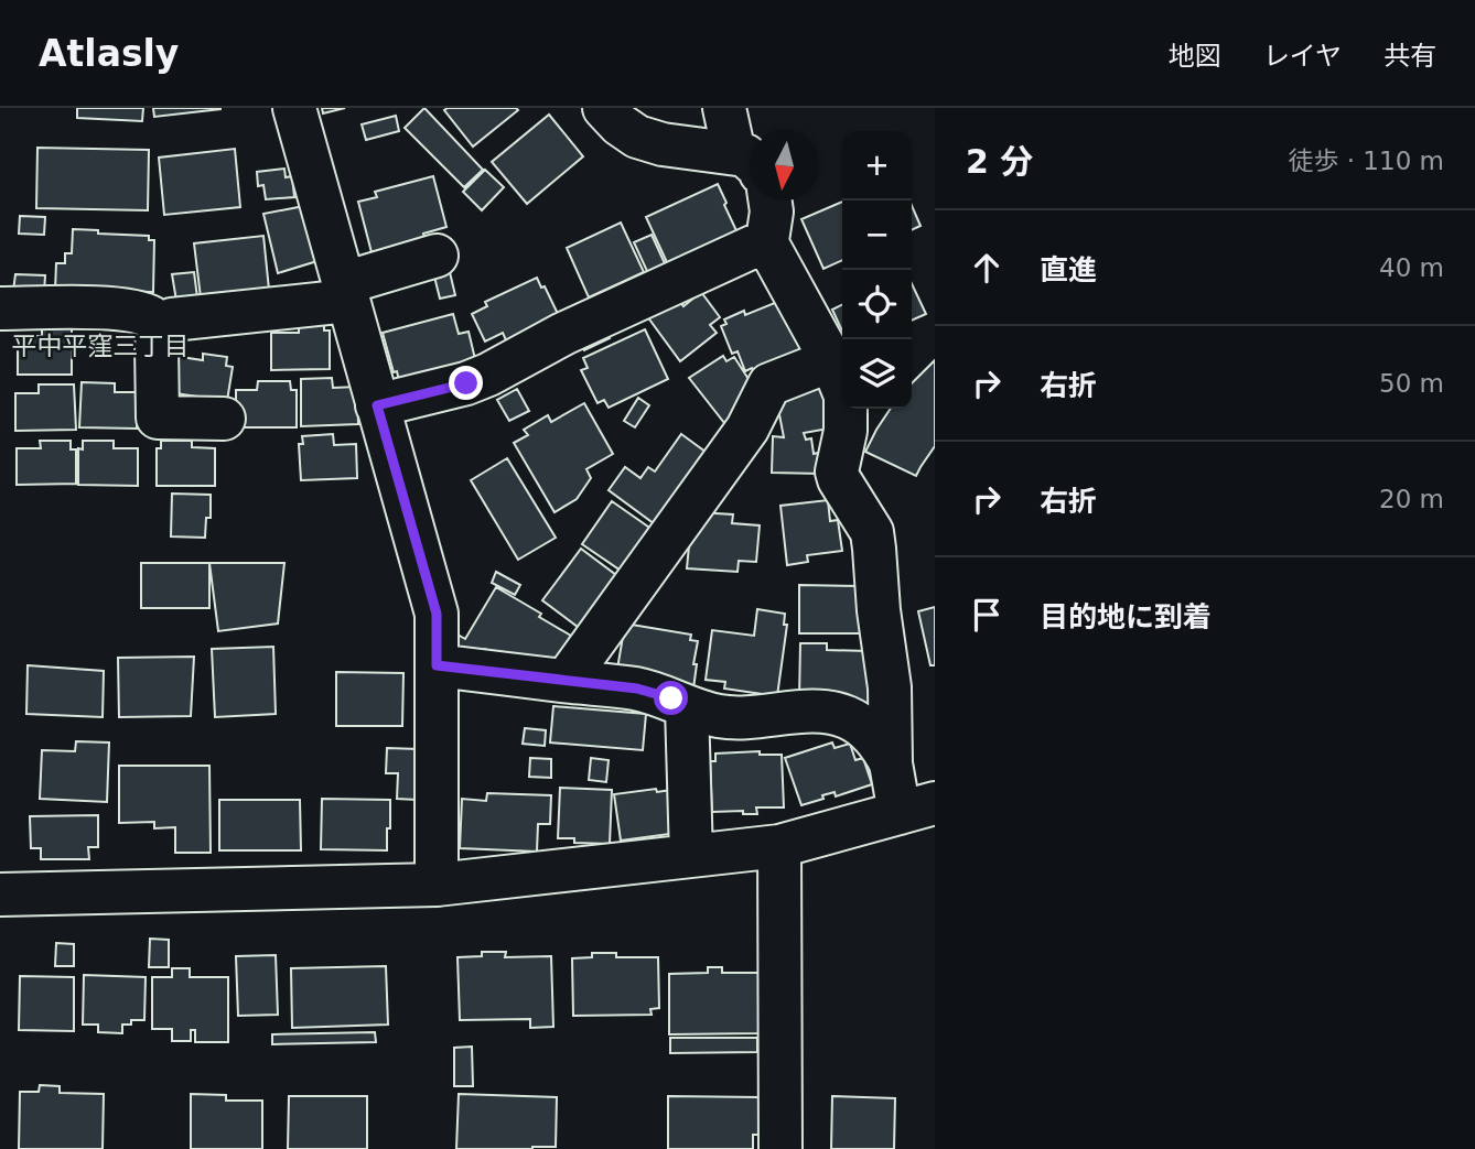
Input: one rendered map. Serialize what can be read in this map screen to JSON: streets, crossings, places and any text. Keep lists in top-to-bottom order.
{
  "districts": ["平中平窪三丁目"],
  "north": "bottom",
  "page": {
    "header": "Atlasly",
    "nav": ["地図", "レイヤ", "共有"],
    "heading": ["2 分", "徒歩 · 110 m"],
    "map_buttons": ["+", "−"],
    "list": [
      ["直進", "40 m"],
      ["右折", "50 m"],
      ["右折", "20 m"],
      "目的地に到着"
    ]
  }
}
